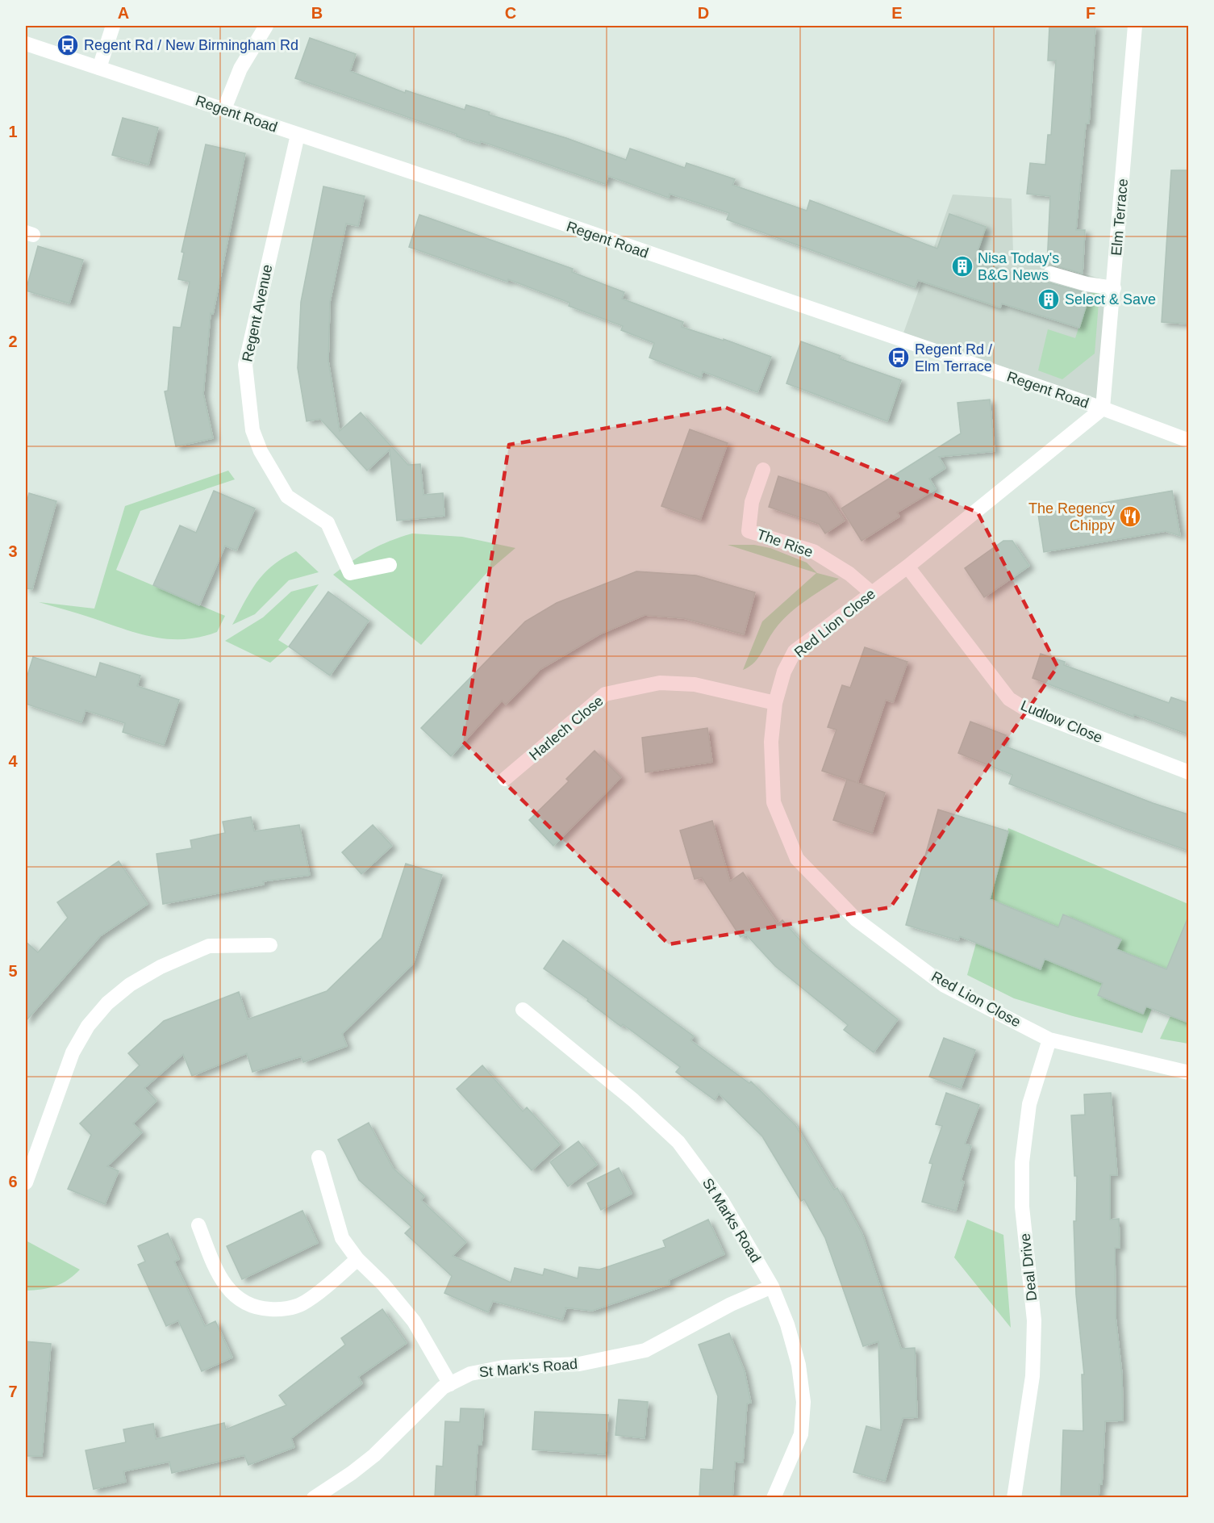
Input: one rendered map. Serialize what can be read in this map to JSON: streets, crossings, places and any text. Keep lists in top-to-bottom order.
{
  "streets": {
    "street": [
      "Regent Road",
      "Elm Terrace",
      "Regent Avenue",
      "The Rise",
      "Red Lion Close",
      "Ludlow Close",
      "Harlech Close",
      "St Marks Road",
      "Deal Drive",
      "St Mark's Road"
    ]
  },
  "crossings": [
    ["Regent Road", "Elm Terrace"],
    ["Regent Road", "Regent Avenue"],
    ["Regent Road", "Red Lion Close"],
    ["Elm Terrace", "Red Lion Close"],
    ["The Rise", "Red Lion Close"],
    ["Red Lion Close", "Ludlow Close"],
    ["Red Lion Close", "Harlech Close"],
    ["Red Lion Close", "Deal Drive"],
    ["St Marks Road", "St Mark's Road"]
  ],
  "places": {
    "bus stop": ["Regent Rd / New Birmingham Rd", "Regent Rd / Elm Terrace"],
    "building": ["Nisa Today's B&G News", "Select & Save"],
    "restaurant": ["The Regency Chippy"]
  },
  "grid": {
    "columns": [
      "A",
      "B",
      "C",
      "D",
      "E",
      "F"
    ],
    "rows": [
      "1",
      "2",
      "3",
      "4",
      "5",
      "6",
      "7"
    ]
  }
}
